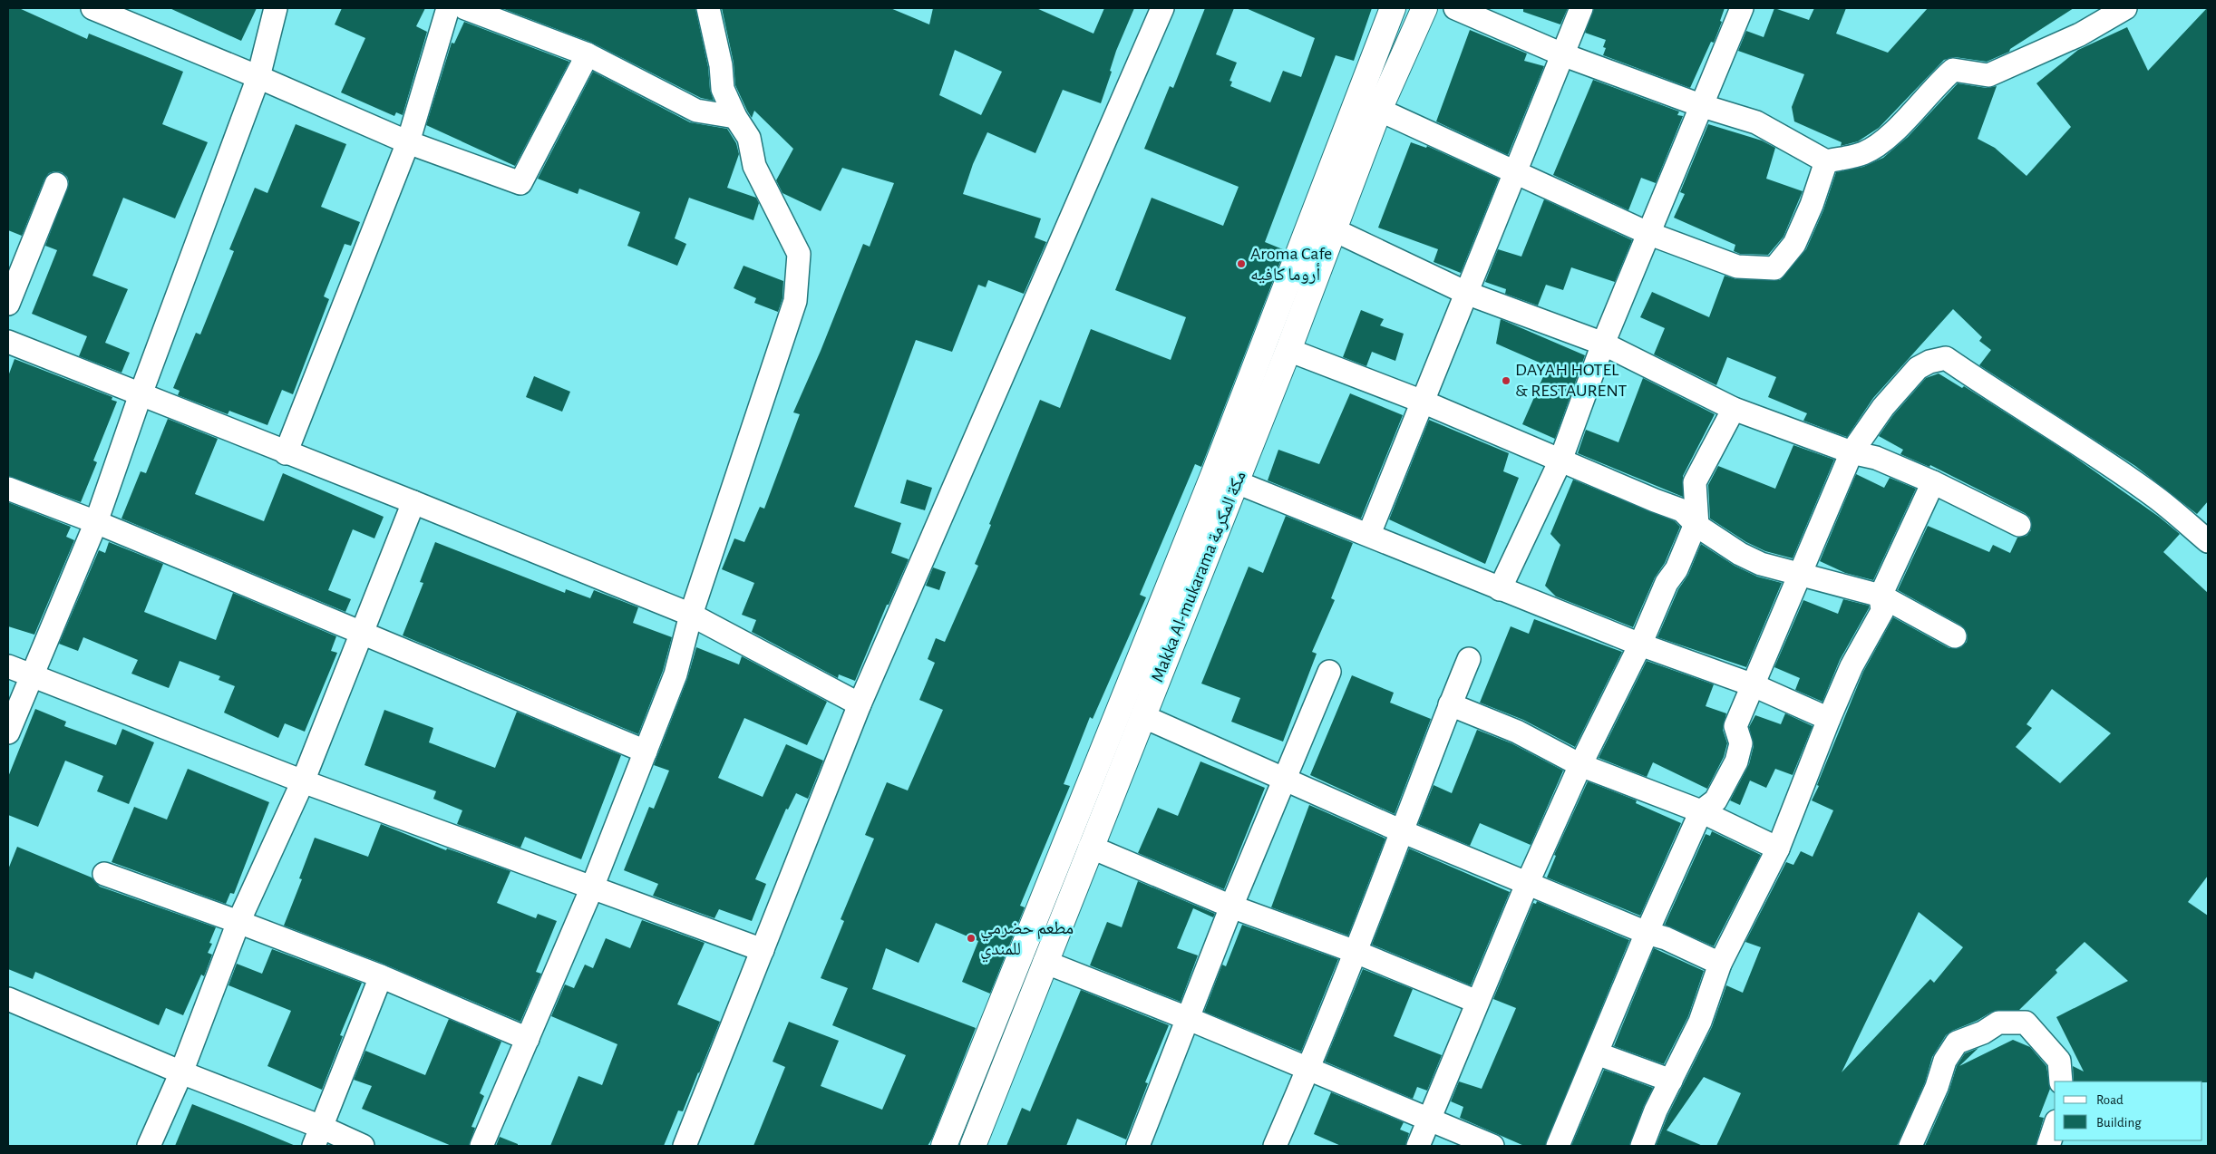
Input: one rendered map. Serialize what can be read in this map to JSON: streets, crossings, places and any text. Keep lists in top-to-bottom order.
{
  "streets": {
    "highway": ["Makka Al-mukarama مكة المكرمة"]
  },
  "places": ["Aroma Cafe أروما كافيه", "DAYAH HOTEL & RESTAURENT", "مطعم حضرمي للمندي"],
  "legend": ["Road", "Building"]
}
